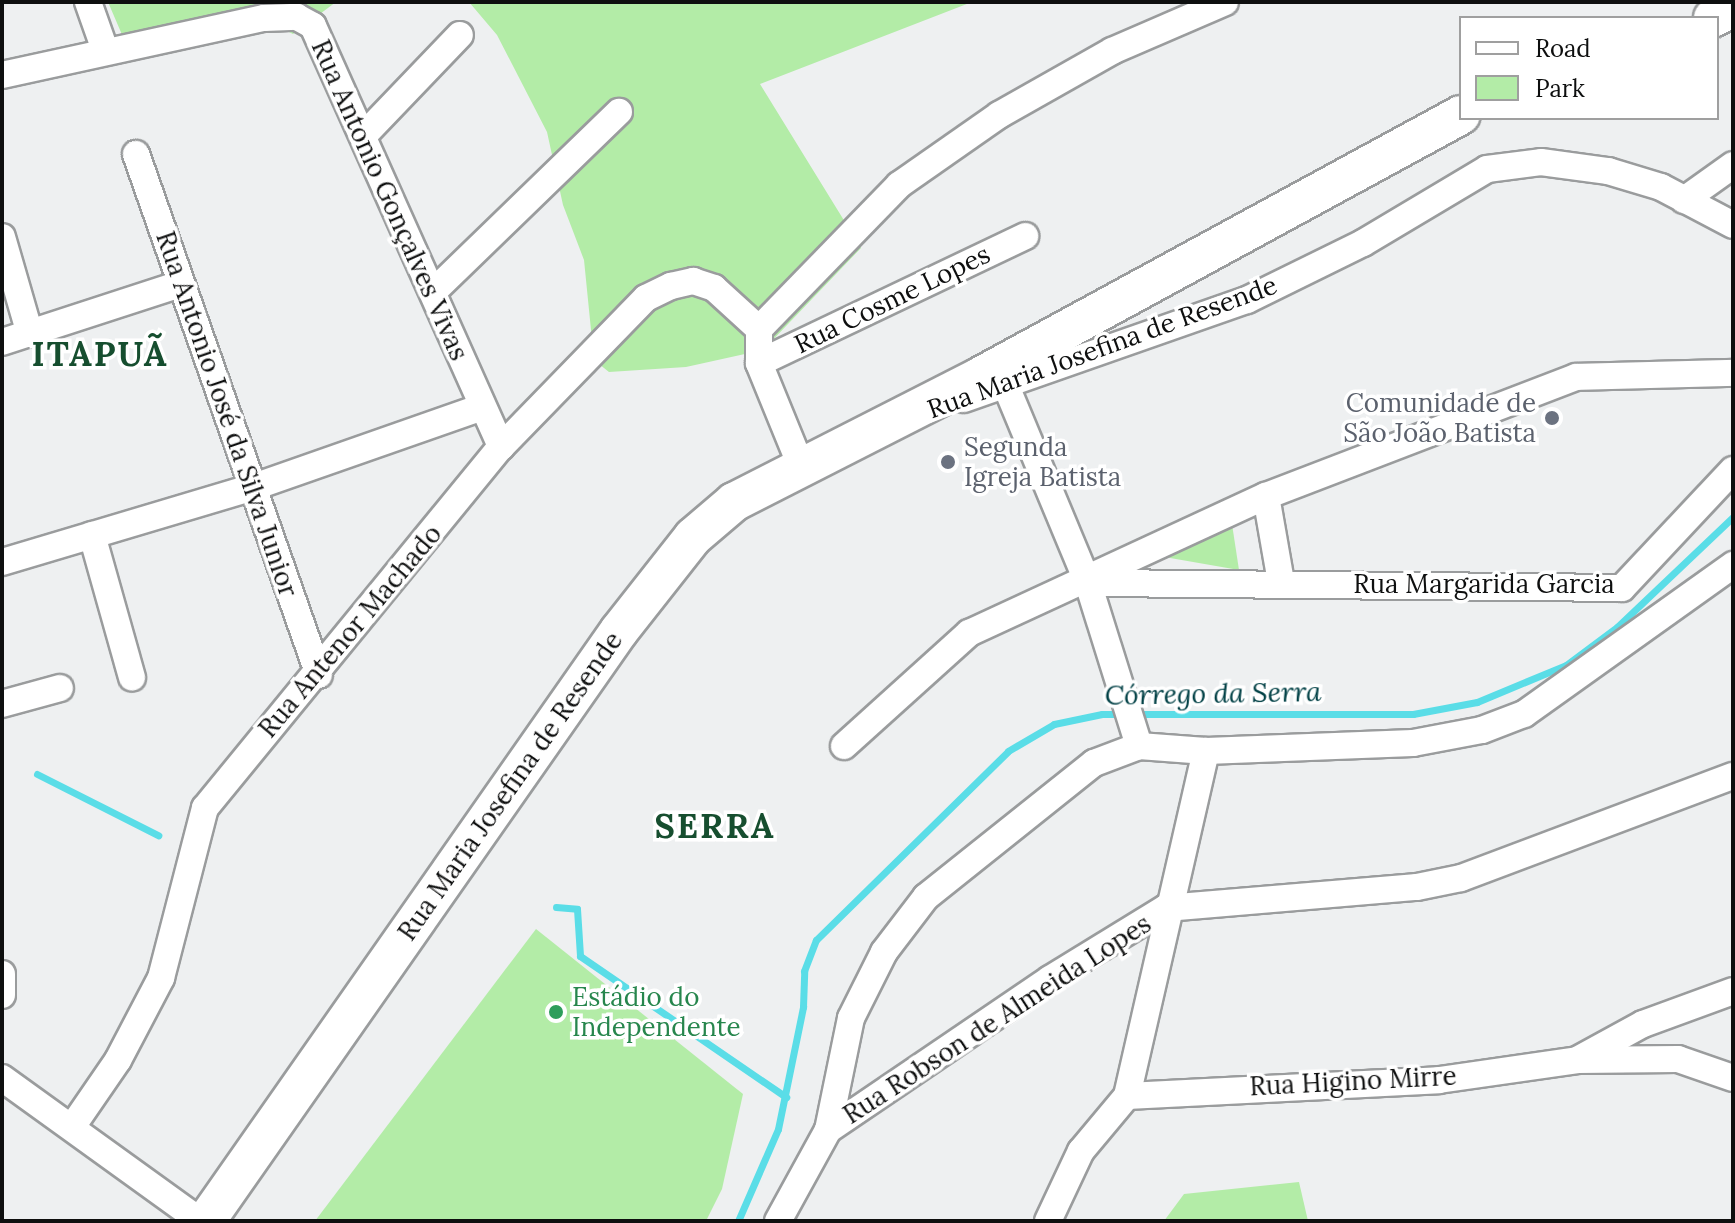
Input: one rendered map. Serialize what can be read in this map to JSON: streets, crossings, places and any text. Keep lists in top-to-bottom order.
{
  "streets": {
    "main road": ["Rua Maria Josefina de Resende"],
    "street": [
      "Rua Antonio Gonçalves Vivas",
      "Rua Cosme Lopes",
      "Rua Antonio José da Silva Junior",
      "Rua Margarida Garcia",
      "Rua Antenor Machado",
      "Rua Robson de Almeida Lopes",
      "Rua Higino Mirre"
    ]
  },
  "crossings": [
    ["Rua Antonio Gonçalves Vivas", "Rua Antenor Machado"],
    ["Rua Antonio José da Silva Junior", "Rua Antenor Machado"]
  ],
  "districts": ["ITAPUÃ", "SERRA"],
  "water": ["Córrego da Serra"],
  "places": ["Comunidade de São João Batista", "Segunda Igreja Batista", "Estádio do Independente"],
  "legend": ["Road", "Park"]
}
